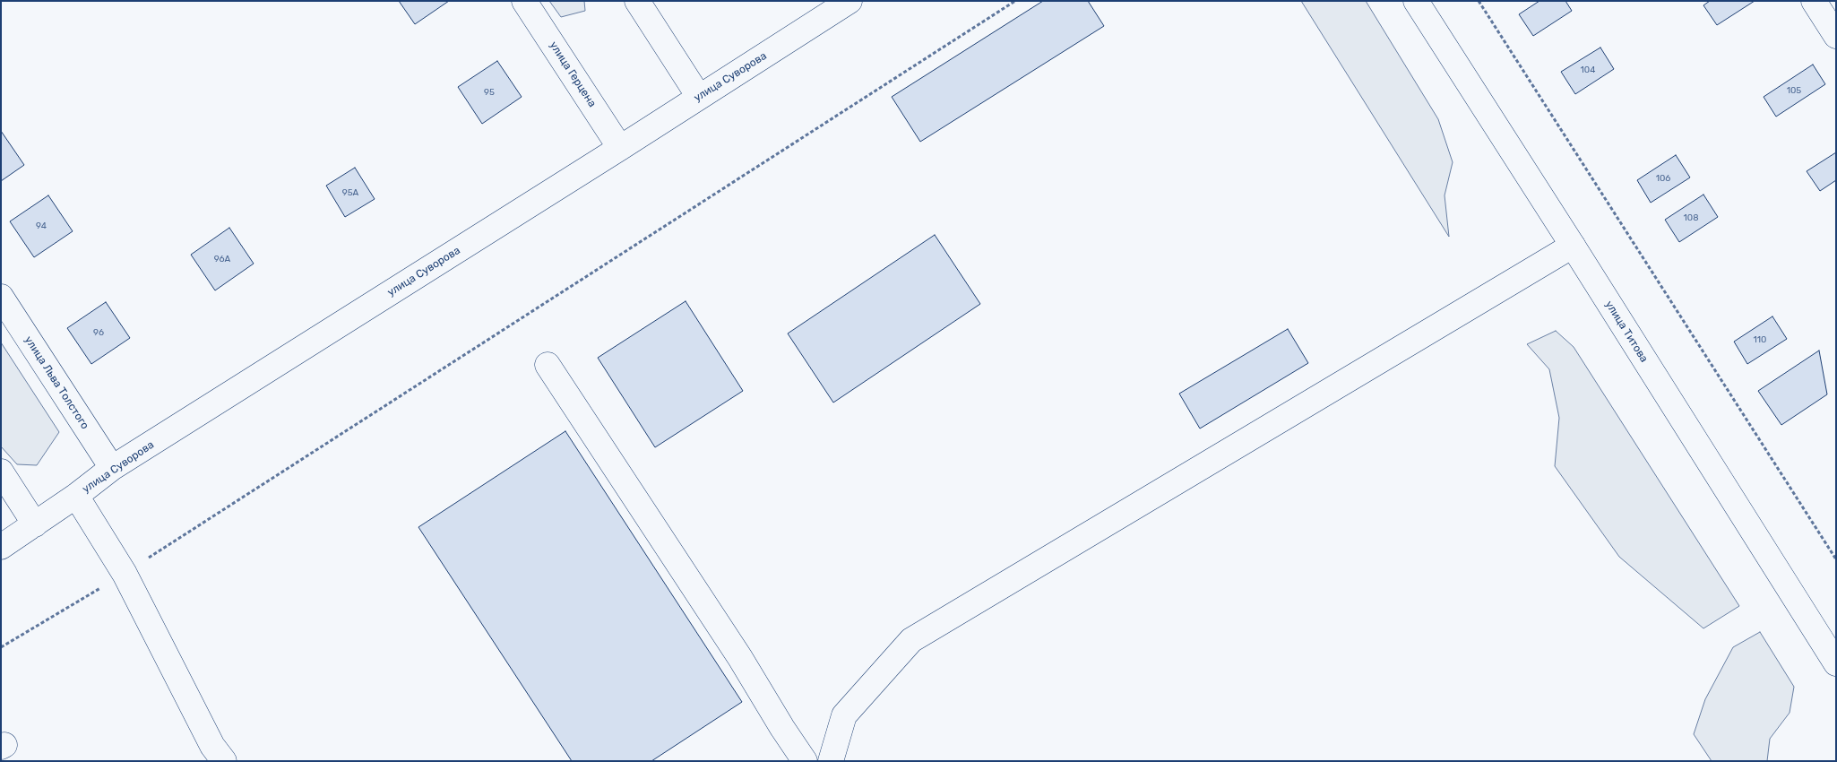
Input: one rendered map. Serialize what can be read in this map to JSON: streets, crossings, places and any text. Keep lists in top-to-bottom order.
{
  "streets": {
    "street": [
      "улица Герцена",
      "улица Суворова",
      "улица Титова",
      "улица Льва Толстого"
    ]
  },
  "crossings": [
    ["улица Герцена", "улица Суворова"],
    ["улица Суворова", "улица Льва Толстого"]
  ],
  "house_numbers": [
    "104",
    "105",
    "95",
    "106",
    "95А",
    "108",
    "94",
    "96А",
    "96",
    "110"
  ]
}
